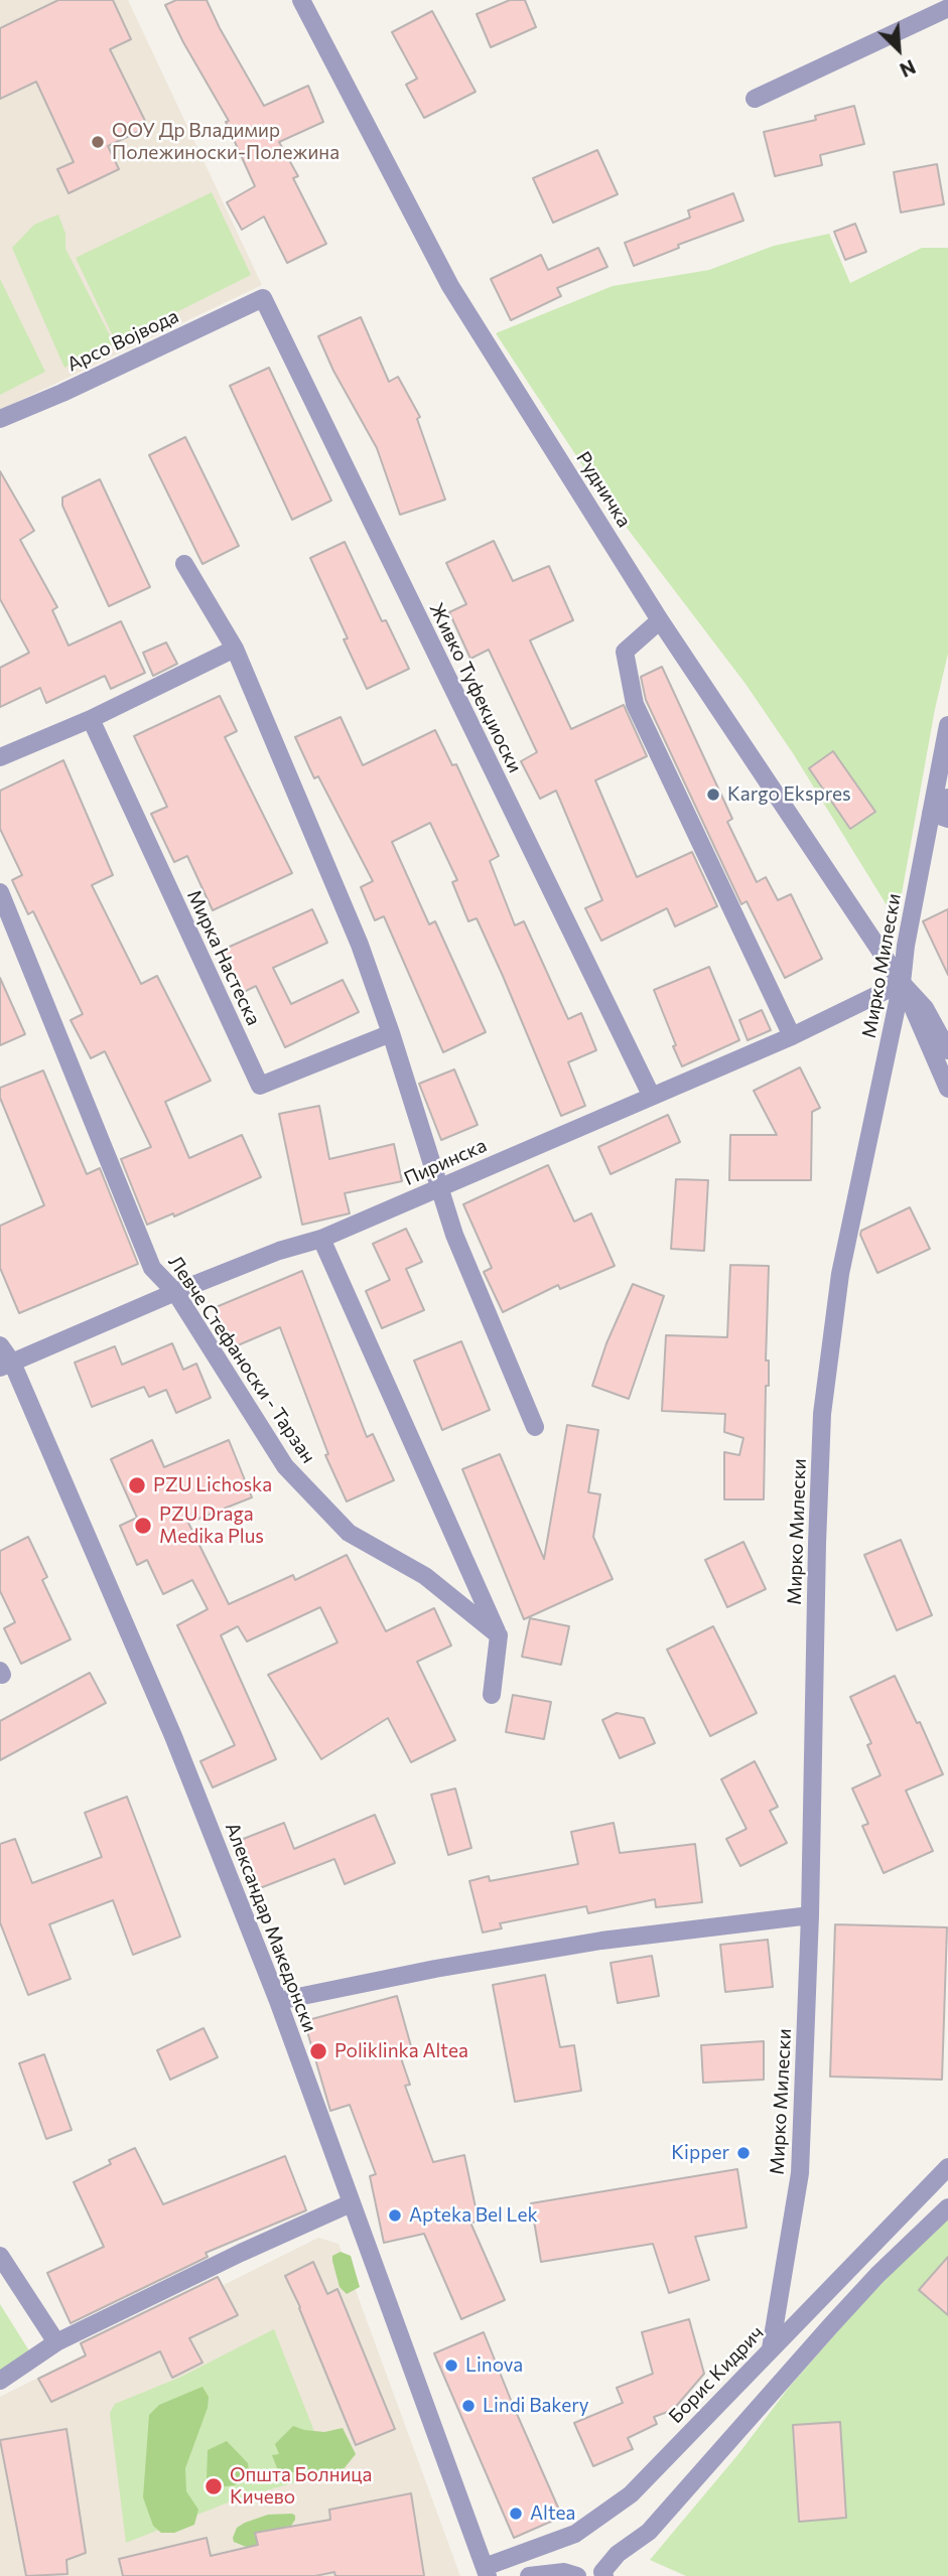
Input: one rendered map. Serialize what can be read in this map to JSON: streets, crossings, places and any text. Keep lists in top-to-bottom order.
{
  "streets": {
    "street": [
      "Арсо Војвода",
      "Рудничка",
      "Живко Туфекџиоски",
      "Мирка Настеска",
      "Мирко Милески",
      "Пиринска",
      "Левче Стефаноски - Тарзан",
      "Александар Македонски",
      "Борис Кидрич"
    ]
  },
  "crossings": [
    ["Арсо Војвода", "Живко Туфекџиоски"],
    ["Рудничка", "Мирко Милески"],
    ["Рудничка", "Пиринска"],
    ["Живко Туфекџиоски", "Пиринска"],
    ["Мирко Милески", "Пиринска"],
    ["Мирко Милески", "Борис Кидрич"],
    ["Пиринска", "Левче Стефаноски - Тарзан"],
    ["Пиринска", "Александар Македонски"],
    ["Александар Македонски", "Борис Кидрич"]
  ],
  "places": [
    "ООУ Др Владимир Полежиноски-Полежина",
    "Kargo Ekspres",
    "PZU Lichoska",
    "PZU Draga Medika Plus",
    "Poliklinka Altea",
    "Kipper",
    "Apteka Bel Lek",
    "Linova",
    "Lindi Bakery",
    "Општа Болница Кичево",
    "Altea"
  ],
  "north": "bottom right"
}
